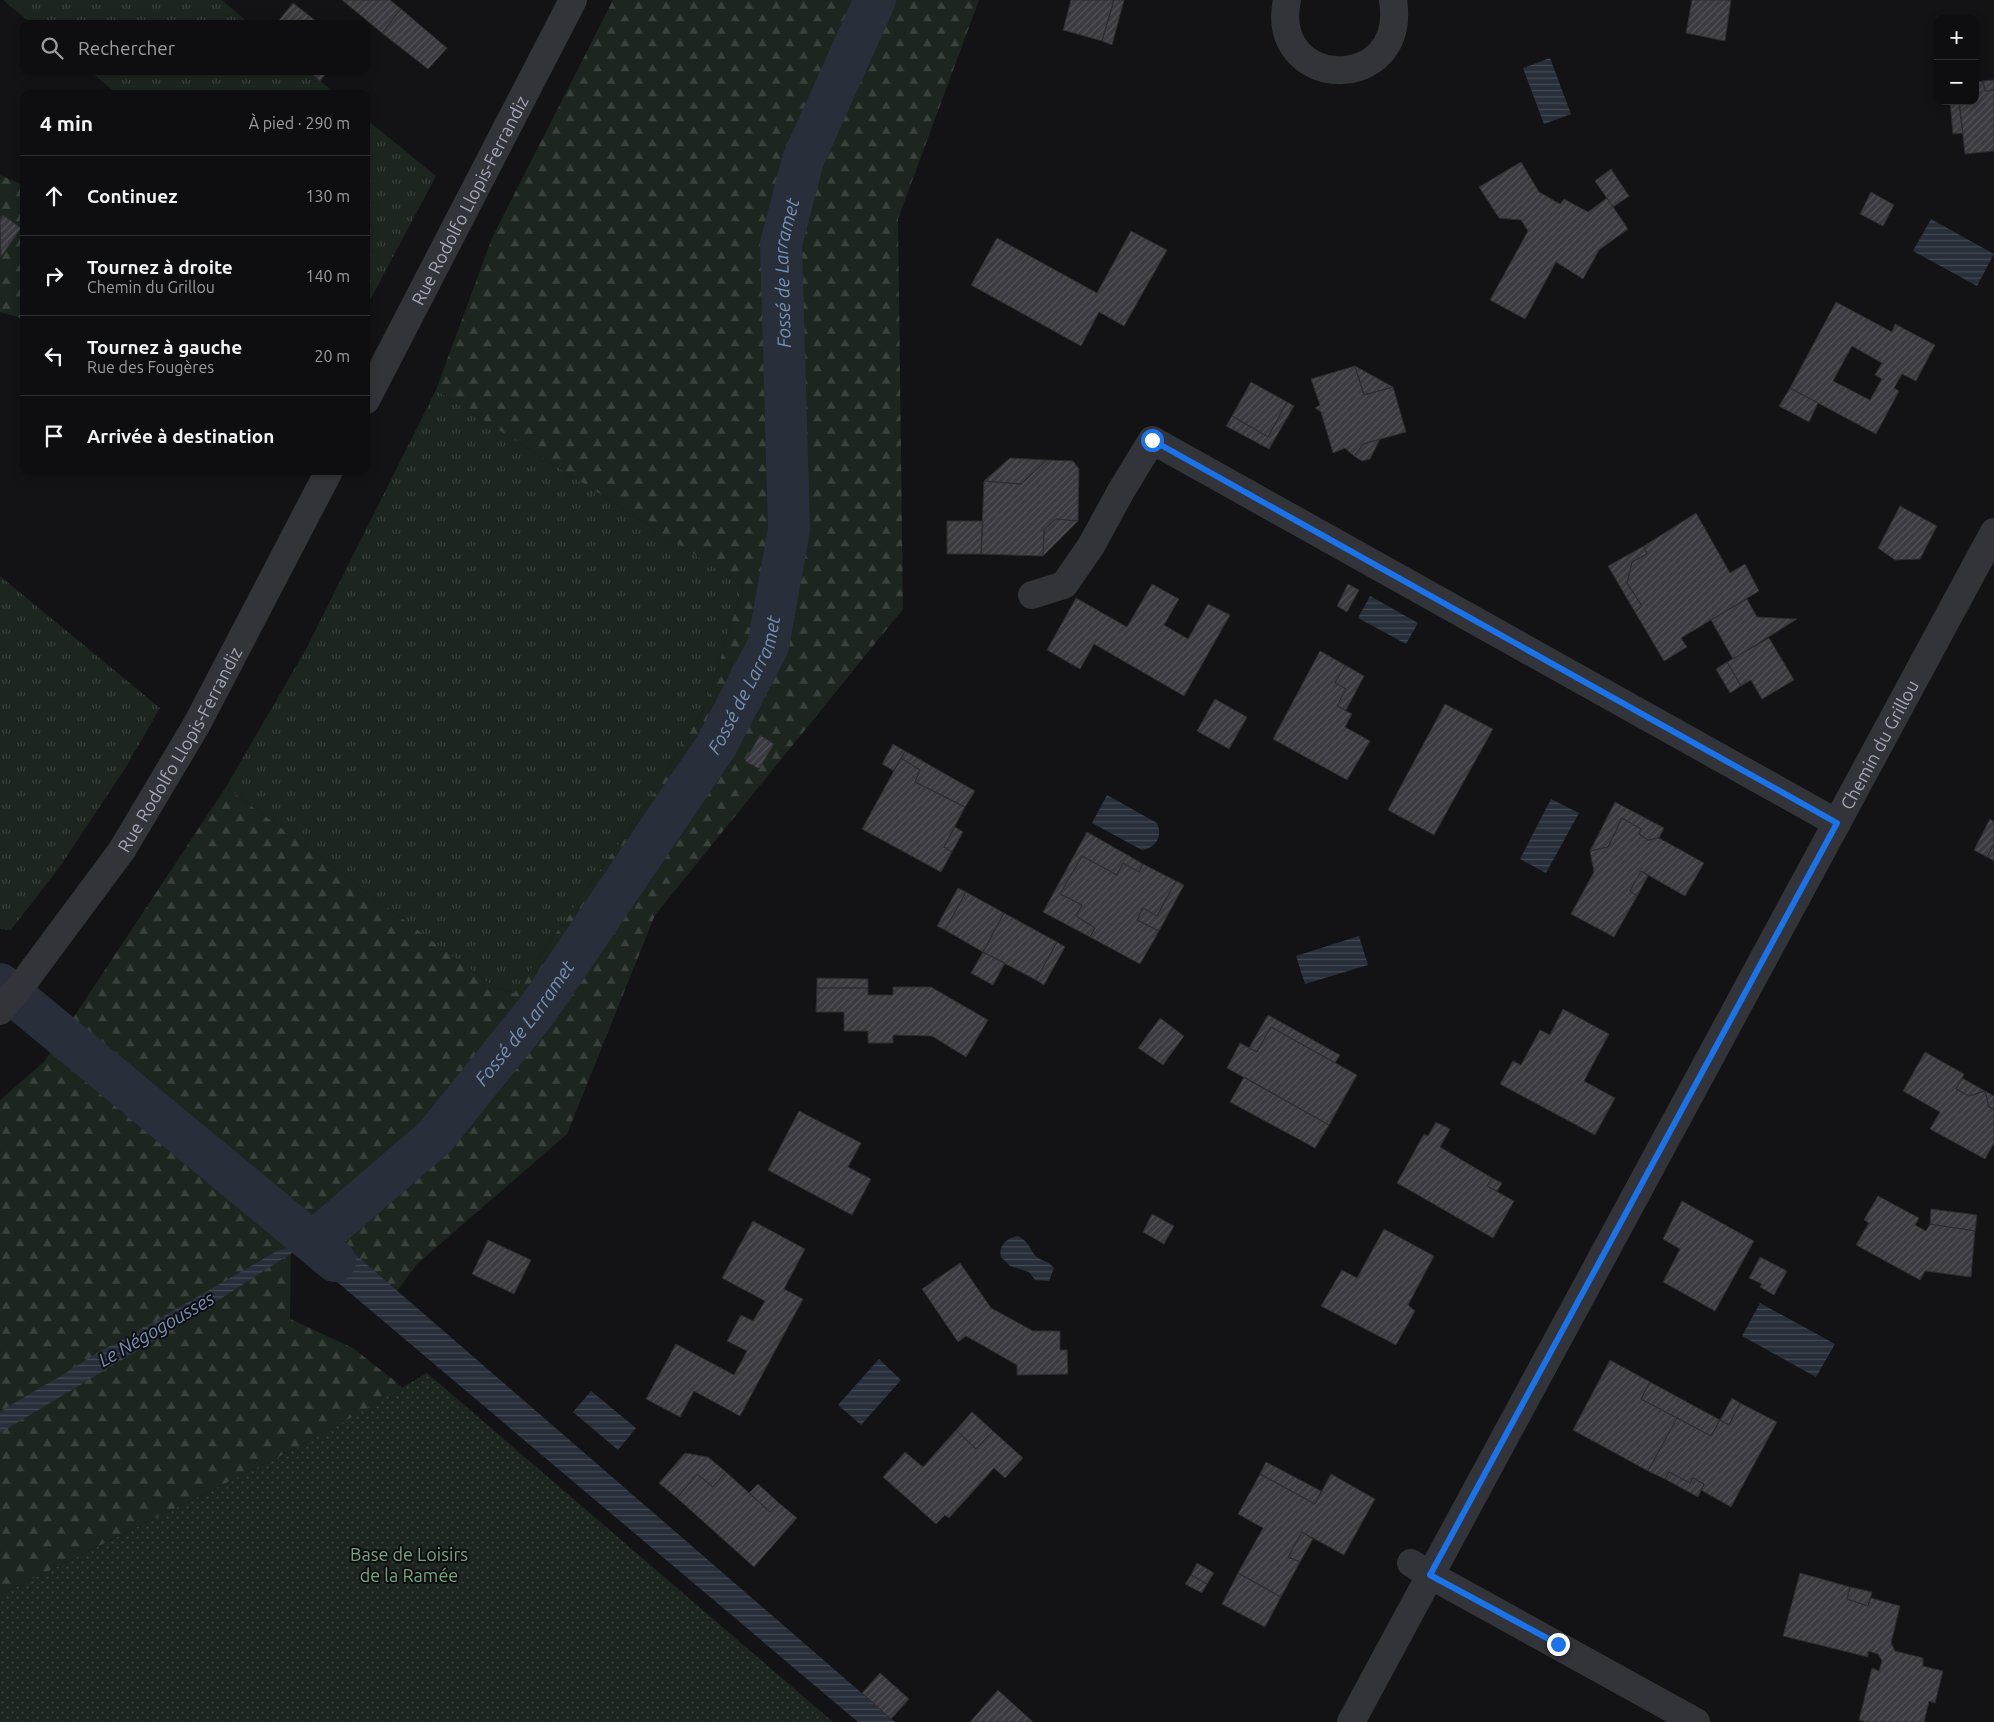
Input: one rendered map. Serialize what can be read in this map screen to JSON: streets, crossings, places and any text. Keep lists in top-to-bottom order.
{
  "streets": {
    "street": ["Rue Rodolfo Llopis-Ferrandiz", "Chemin du Grillou"]
  },
  "water": ["Fossé de Larramet", "Le Négogousses"],
  "parks": ["Base de Loisirs de la Ramée"],
  "page": {
    "map_buttons": ["+", "−"],
    "search": "Rechercher",
    "heading": ["4 min", "À pied · 290 m"],
    "list": [
      ["Continuez", "130 m"],
      ["Tournez à droite", "Chemin du Grillou", "140 m"],
      ["Tournez à gauche", "Rue des Fougères", "20 m"],
      "Arrivée à destination"
    ]
  }
}
